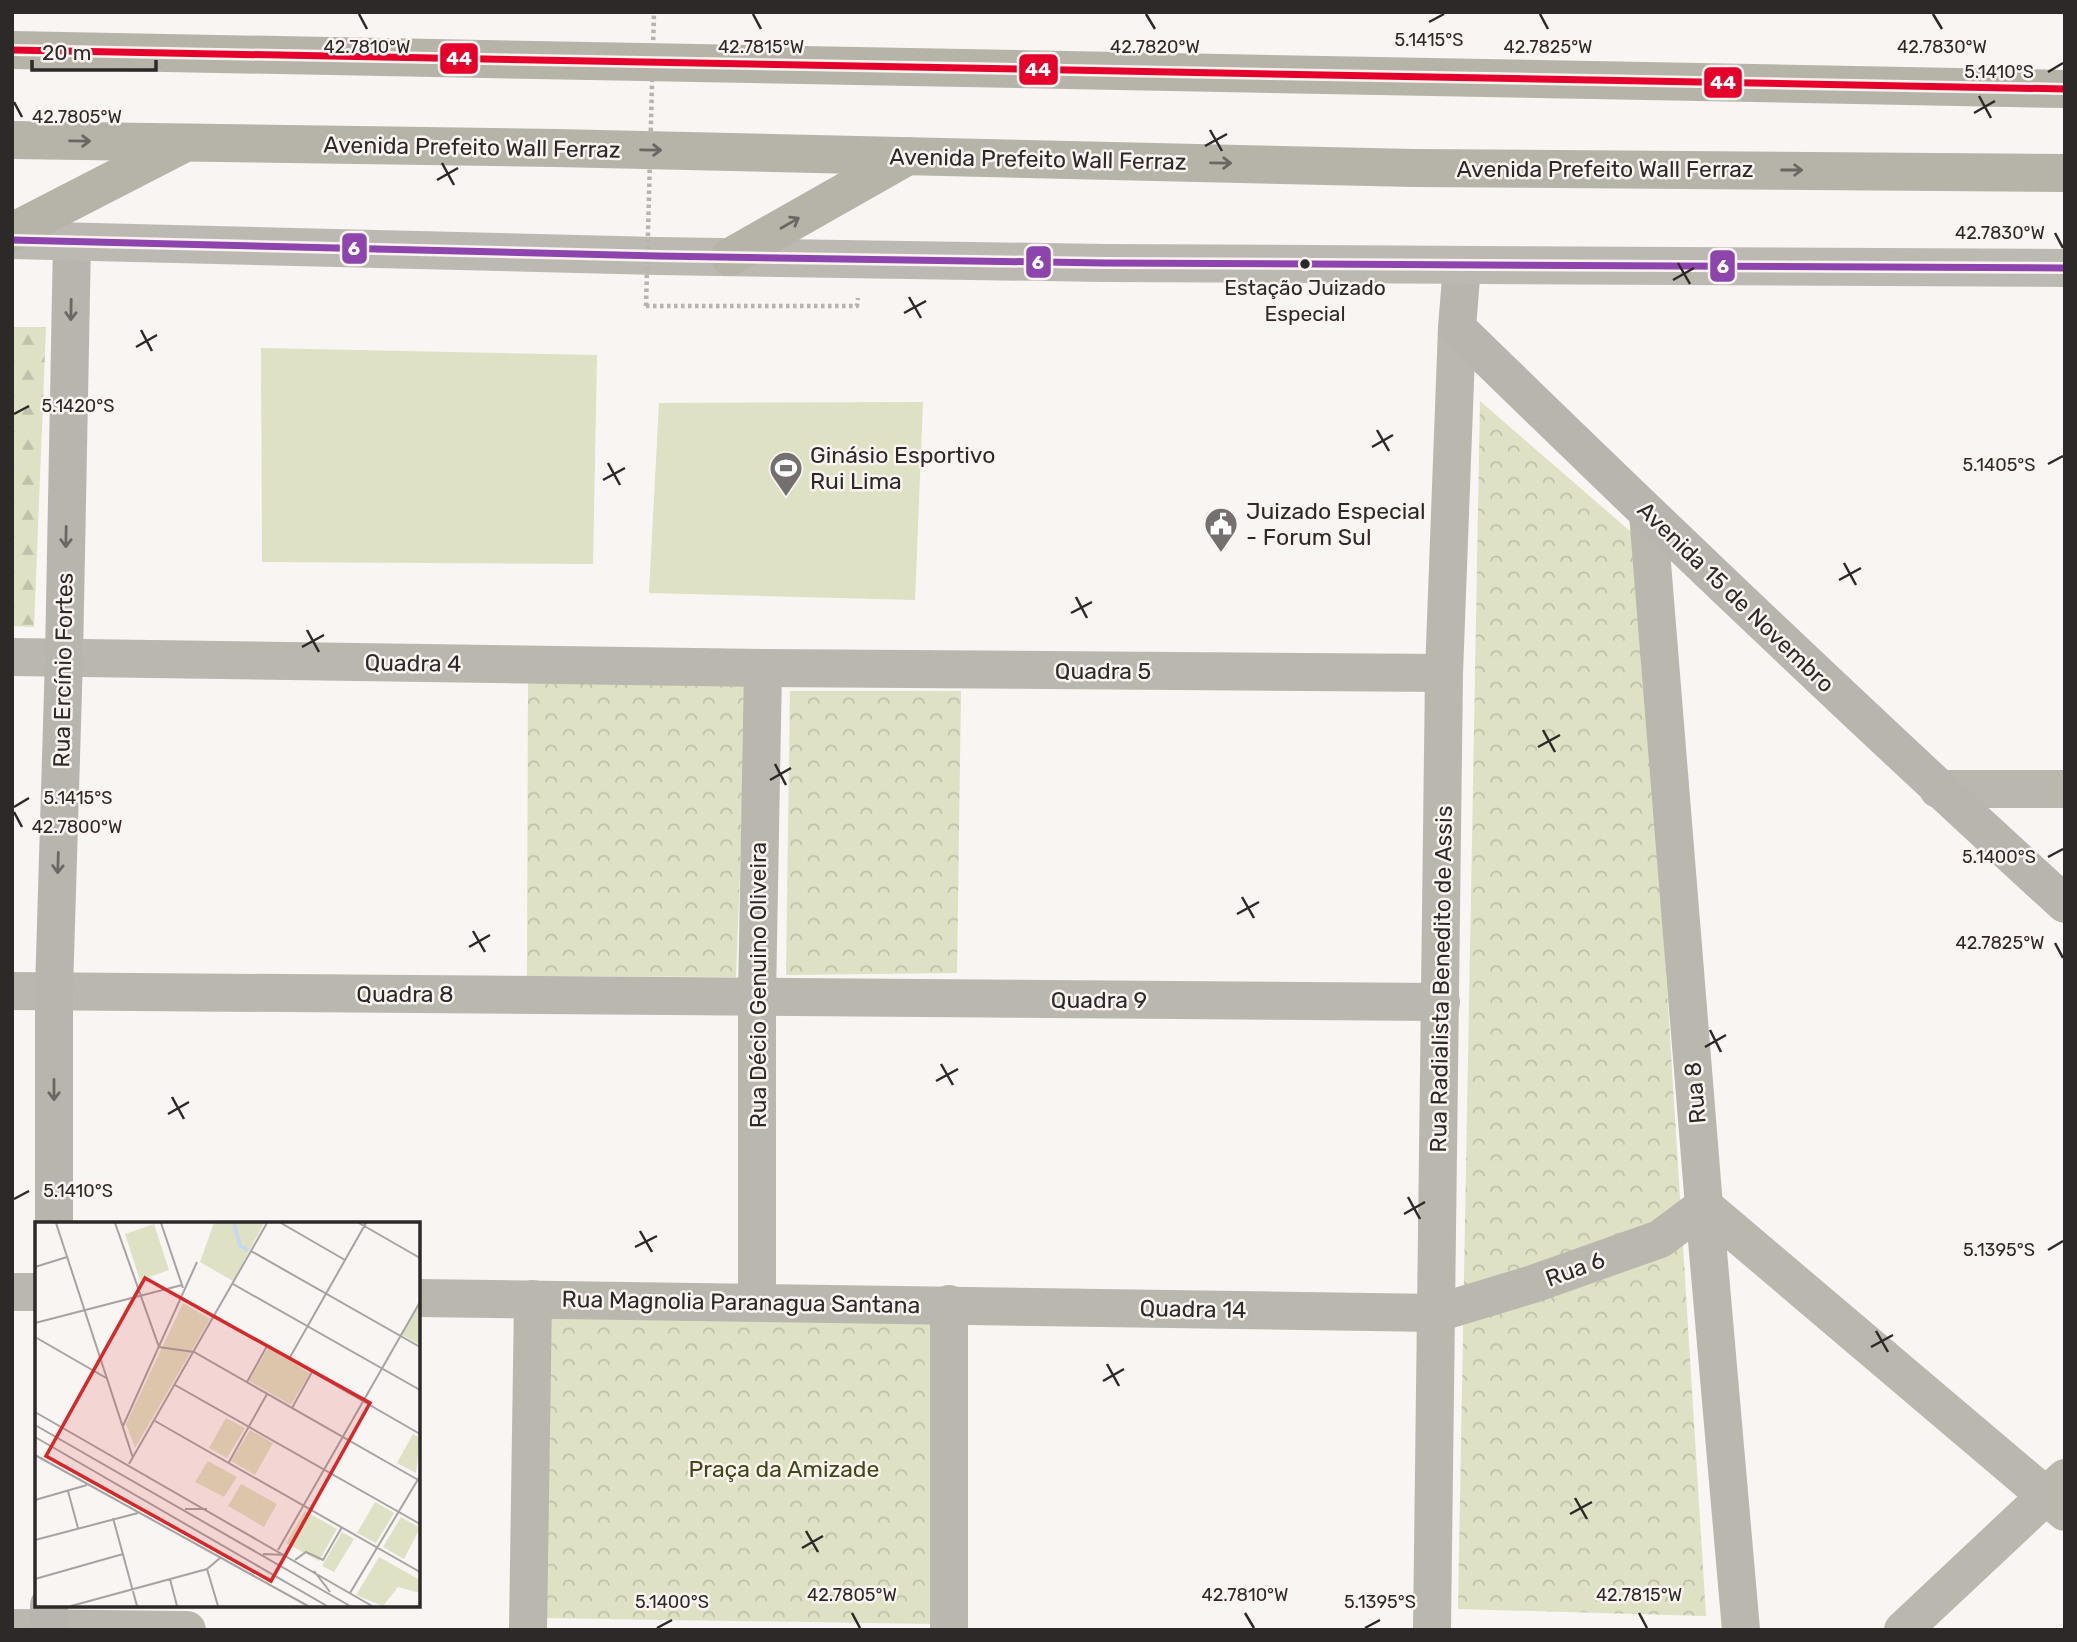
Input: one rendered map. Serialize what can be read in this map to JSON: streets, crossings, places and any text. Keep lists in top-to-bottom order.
{
  "streets": {
    "highway": ["Avenida Prefeito Wall Ferraz"],
    "street": [
      "Avenida 15 de Novembro",
      "Quadra 4",
      "Rua Ercínio Fortes",
      "Quadra 5",
      "Rua Radialista Benedito de Assis",
      "Rua Décio Genuino Oliveira",
      "Quadra 8",
      "Quadra 9",
      "Rua 8",
      "Rua 6",
      "Rua Magnolia Paranagua Santana",
      "Quadra 14"
    ]
  },
  "crossings": [
    ["Avenida 15 de Novembro", "Rua Radialista Benedito de Assis"],
    ["Avenida 15 de Novembro", "Rua 8"],
    ["Quadra 4", "Rua Ercínio Fortes"],
    ["Quadra 4", "Quadra 5"],
    ["Quadra 4", "Rua Décio Genuino Oliveira"],
    ["Rua Ercínio Fortes", "Quadra 8"],
    ["Quadra 5", "Rua Radialista Benedito de Assis"],
    ["Quadra 5", "Rua Décio Genuino Oliveira"],
    ["Rua Radialista Benedito de Assis", "Quadra 9"],
    ["Rua Radialista Benedito de Assis", "Rua 6"],
    ["Rua Radialista Benedito de Assis", "Quadra 14"],
    ["Rua Décio Genuino Oliveira", "Quadra 8"],
    ["Rua Décio Genuino Oliveira", "Quadra 9"],
    ["Rua Décio Genuino Oliveira", "Rua Magnolia Paranagua Santana"],
    ["Quadra 8", "Quadra 9"],
    ["Rua 8", "Rua 6"],
    ["Rua 6", "Quadra 14"],
    ["Rua Magnolia Paranagua Santana", "Quadra 14"]
  ],
  "one_way": ["Rua Ercínio Fortes"],
  "parks": ["Praça da Amizade"],
  "places": {
    "other": ["Estação Juizado Especial"],
    "sports": ["Ginásio Esportivo Rui Lima"],
    "public building": ["Juizado Especial - Forum Sul"]
  },
  "lines": ["transit line 44", "transit line 6"],
  "scale_bar": "20 m",
  "coordinates": [
    "5.1415°S",
    "42.7810°W",
    "42.7815°W",
    "42.7820°W",
    "42.7825°W",
    "42.7830°W",
    "5.1410°S",
    "42.7805°W",
    "5.1420°S",
    "5.1405°S",
    "42.7800°W",
    "5.1400°S",
    "5.1395°S"
  ]
}
